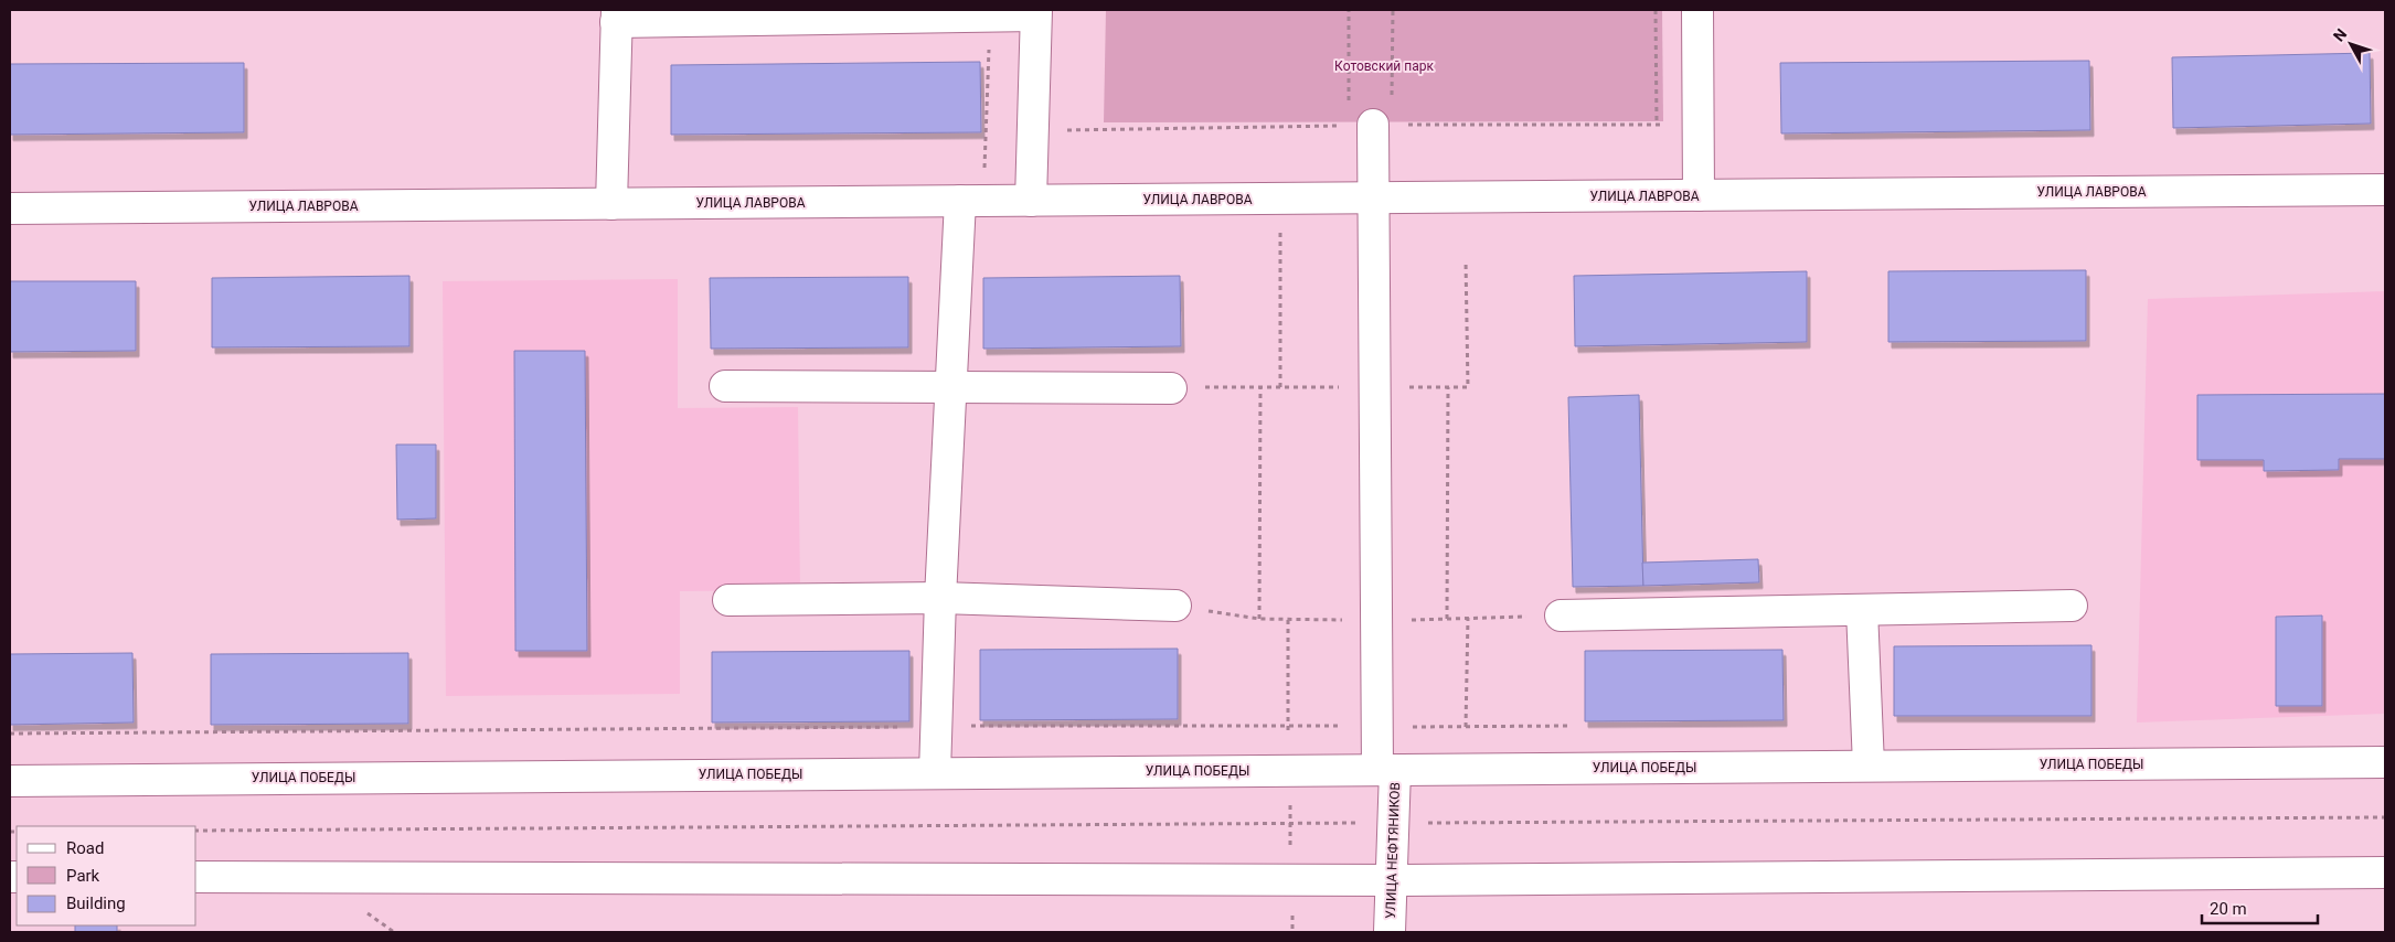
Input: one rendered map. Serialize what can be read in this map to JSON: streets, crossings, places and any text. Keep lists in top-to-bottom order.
{
  "streets": {
    "street": ["УЛИЦА ЛАВРОВА", "УЛИЦА ПОБЕДЫ", "УЛИЦА НЕФТЯНИКОВ"]
  },
  "crossings": [
    ["УЛИЦА ЛАВРОВА", "УЛИЦА НЕФТЯНИКОВ"],
    ["УЛИЦА ПОБЕДЫ", "УЛИЦА НЕФТЯНИКОВ"]
  ],
  "parks": ["Котовский парк"],
  "legend": ["Road", "Park", "Building"],
  "scale_bar": "20 m",
  "north": "top left"
}
